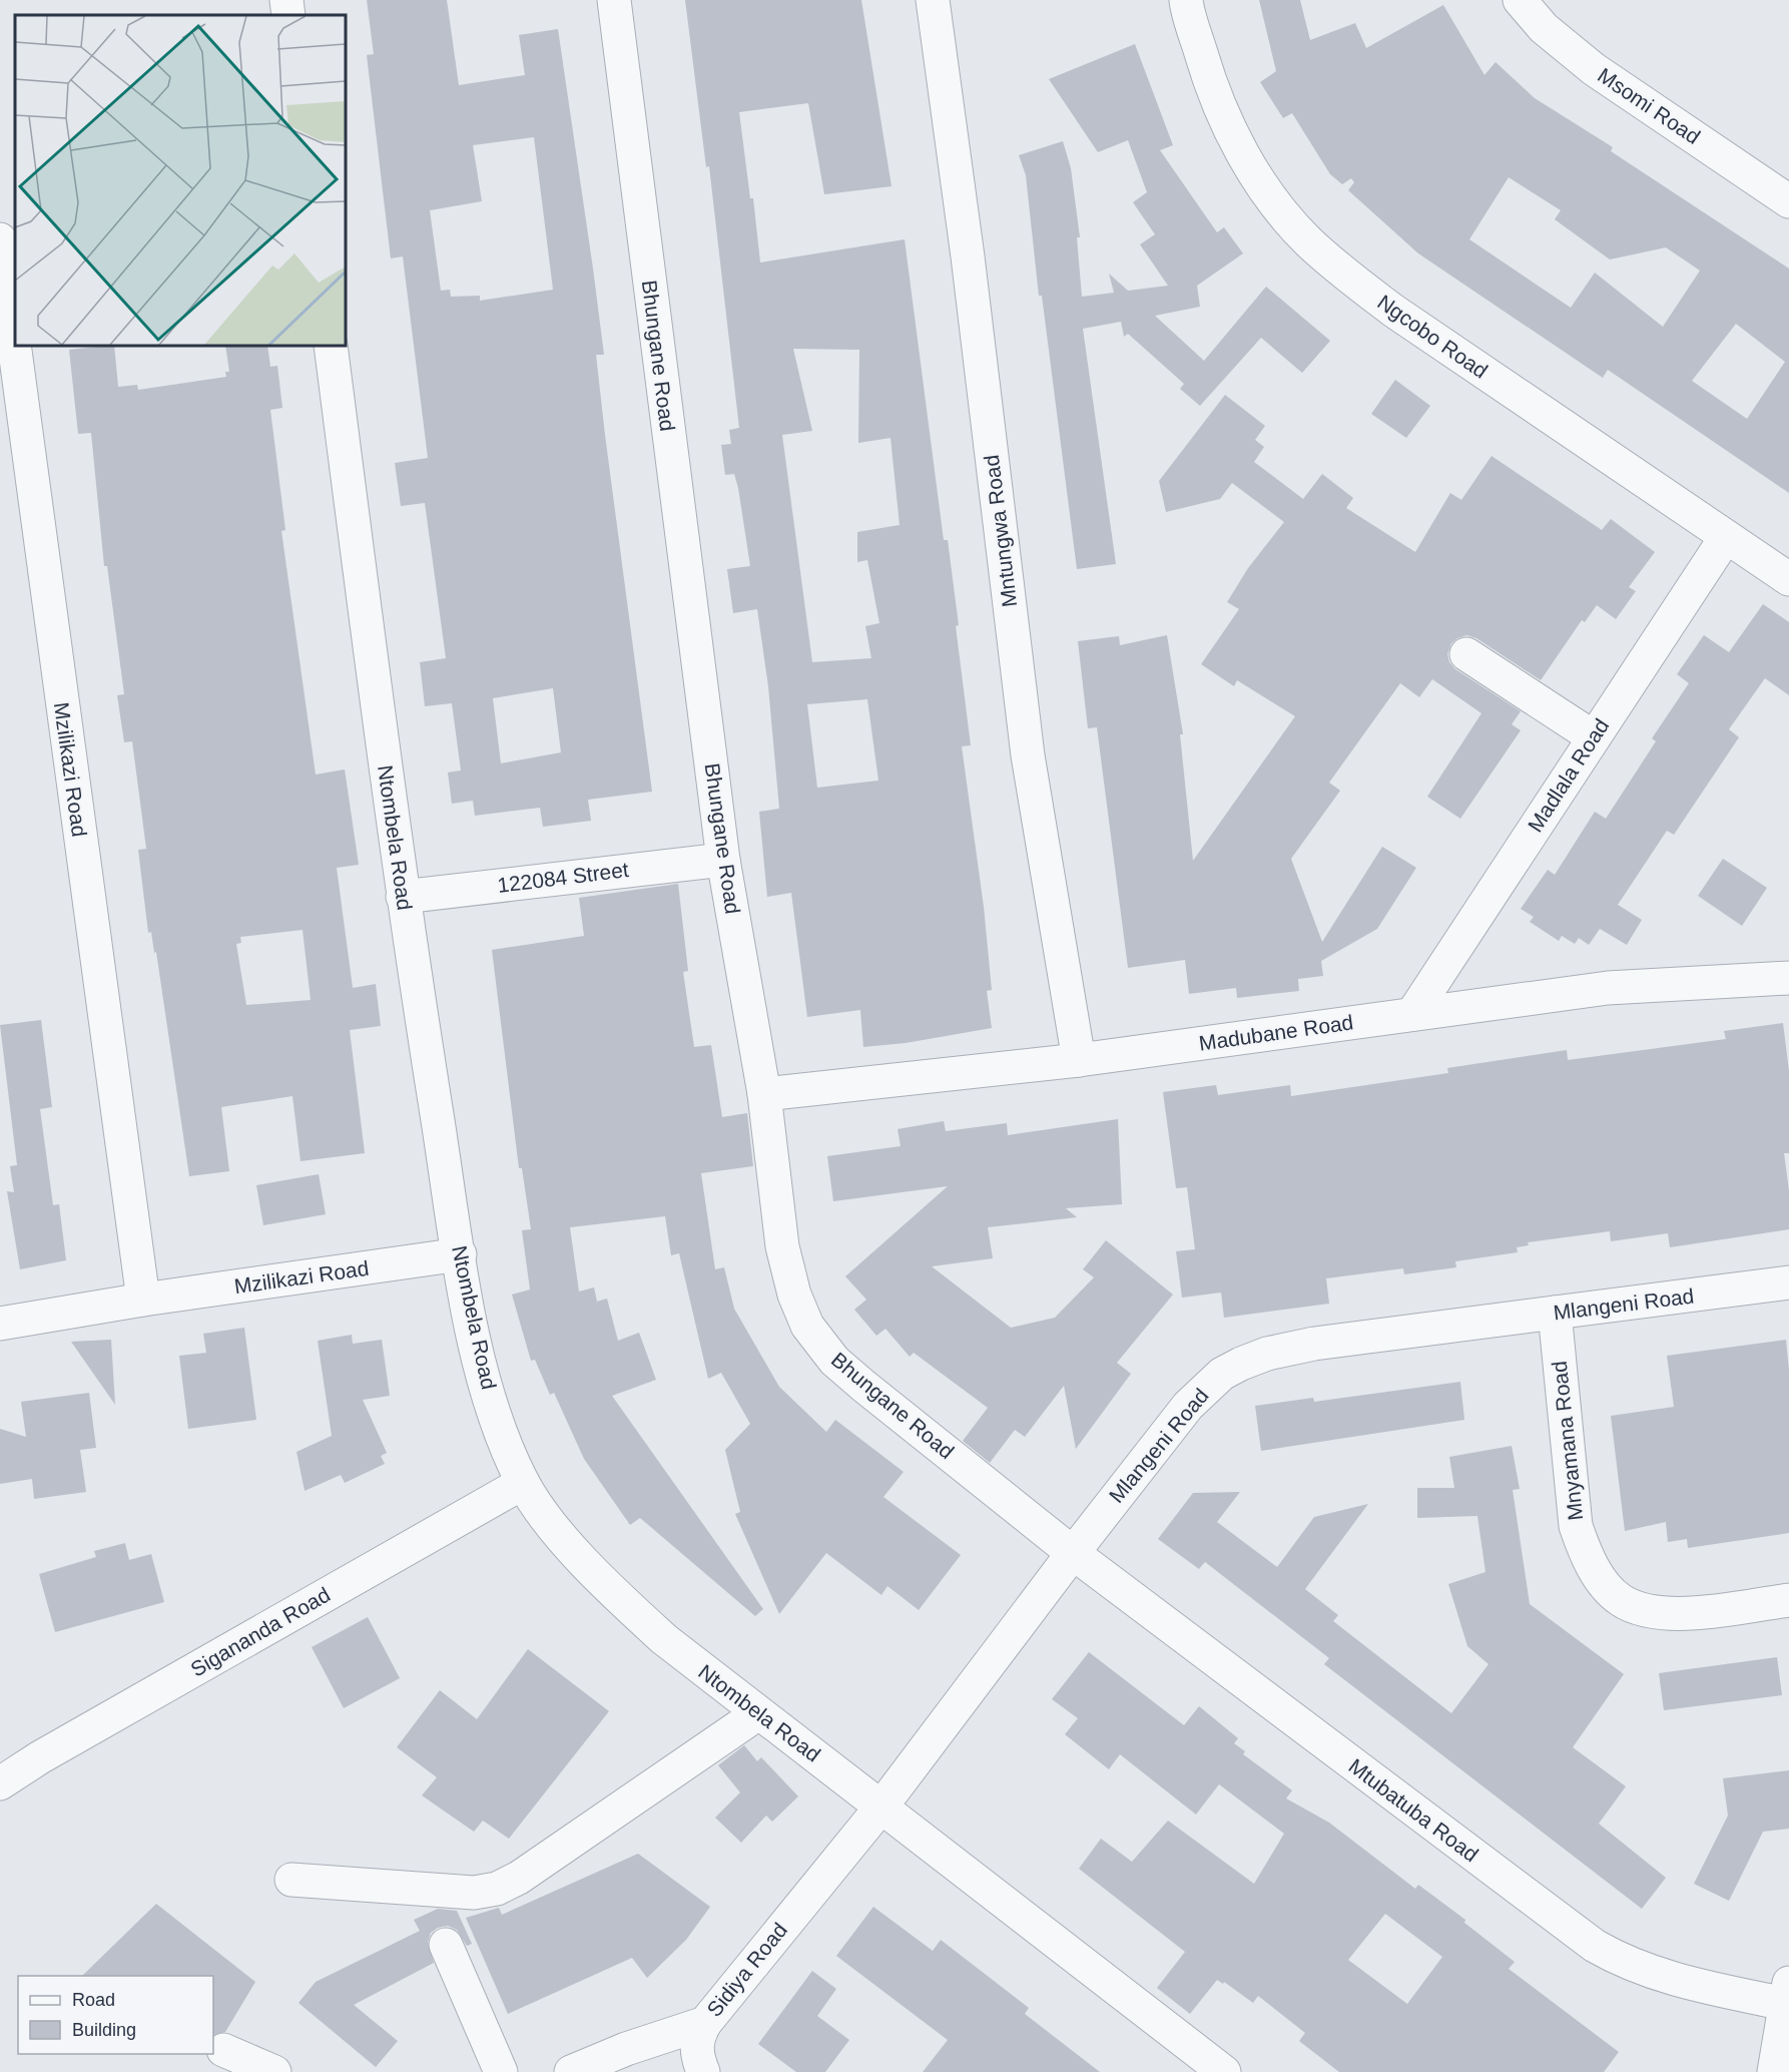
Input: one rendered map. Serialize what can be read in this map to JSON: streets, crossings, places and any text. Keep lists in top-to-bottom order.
{
  "streets": {
    "street": [
      "Msomi Road",
      "Ngcobo Road",
      "Bhungane Road",
      "Mntungwa Road",
      "Mzilikazi Road",
      "Madlala Road",
      "Ntombela Road",
      "122084 Street",
      "Madubane Road",
      "Mlangeni Road",
      "Mnyamana Road",
      "Sigananda Road",
      "Mtubatuba Road",
      "Sidiya Road"
    ]
  },
  "crossings": [
    ["Ngcobo Road", "Madlala Road"],
    ["Bhungane Road", "122084 Street"],
    ["Bhungane Road", "Madubane Road"],
    ["Bhungane Road", "Mlangeni Road"],
    ["Bhungane Road", "Mtubatuba Road"],
    ["Mntungwa Road", "Madubane Road"],
    ["Mzilikazi Road", "Ntombela Road"],
    ["Madlala Road", "Madubane Road"],
    ["Ntombela Road", "122084 Street"],
    ["Ntombela Road", "Mlangeni Road"],
    ["Ntombela Road", "Sigananda Road"],
    ["Ntombela Road", "Sidiya Road"],
    ["Mlangeni Road", "Mnyamana Road"],
    ["Mlangeni Road", "Mtubatuba Road"],
    ["Mlangeni Road", "Sidiya Road"]
  ],
  "legend": ["Road", "Building"]
}
